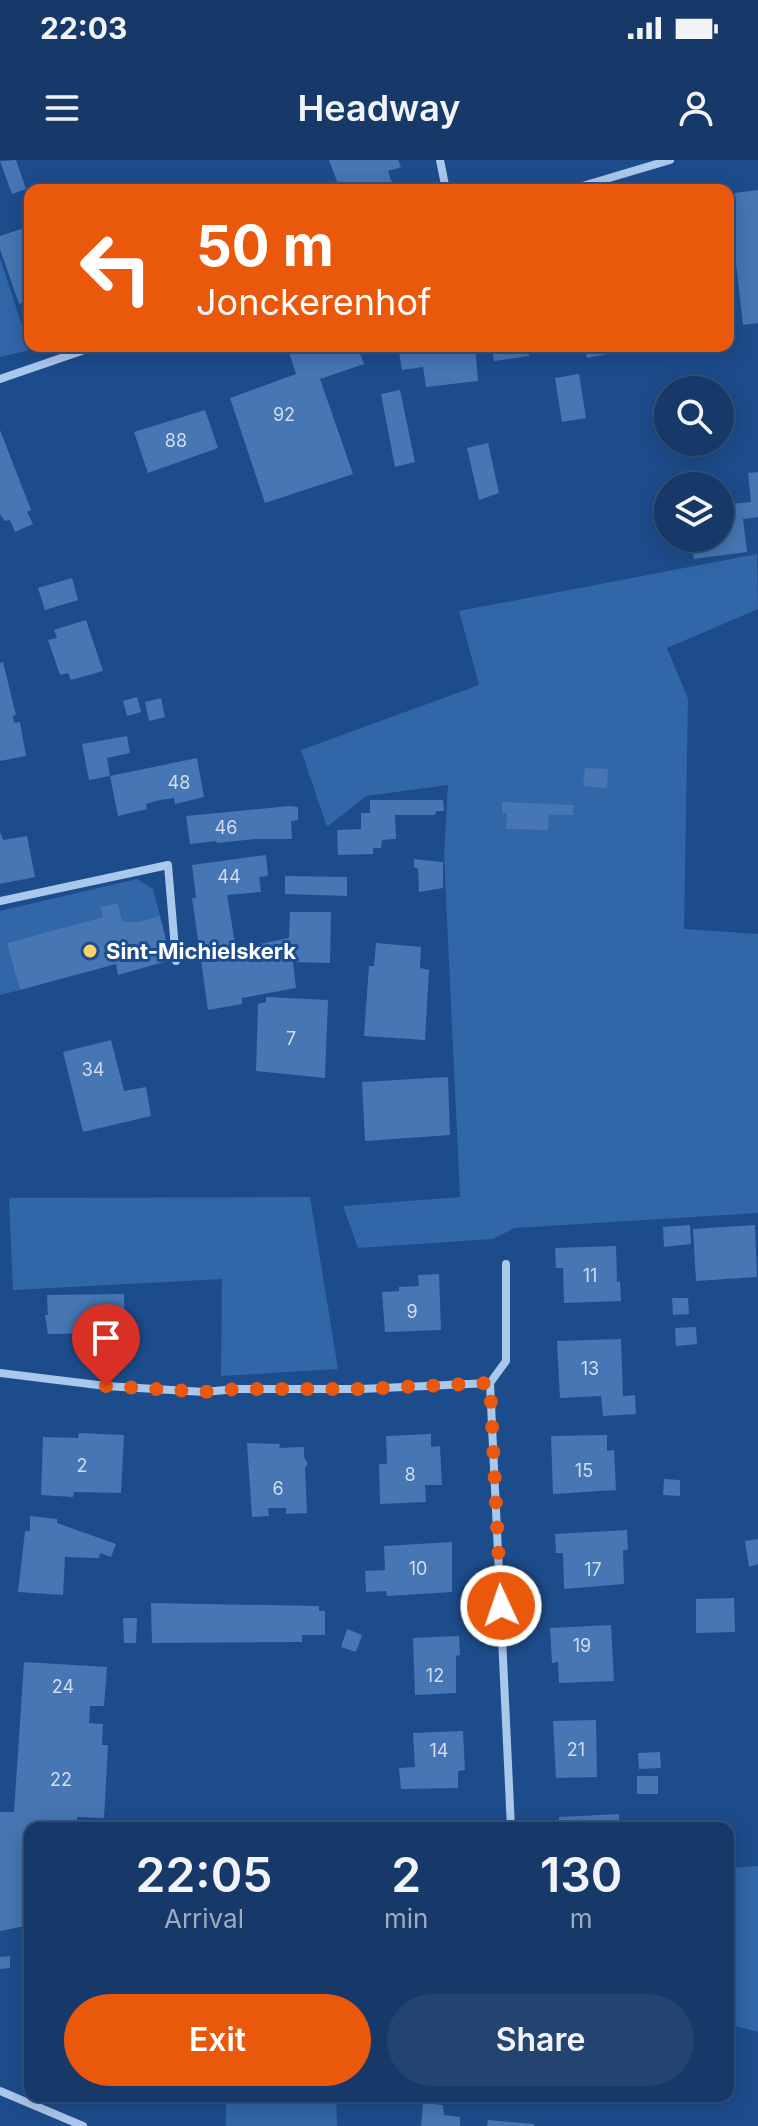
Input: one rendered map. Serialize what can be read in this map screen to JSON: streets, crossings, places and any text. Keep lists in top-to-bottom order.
{
  "places": ["Sint-Michielskerk"],
  "house_numbers": [
    "92",
    "88",
    "48",
    "46",
    "44",
    "7",
    "34",
    "11",
    "9",
    "13",
    "2",
    "15",
    "8",
    "6",
    "10",
    "17",
    "19",
    "12",
    "24",
    "21",
    "14",
    "22"
  ],
  "page": {
    "status": "22:03",
    "header": "Headway",
    "turn": ["50 m", "Jonckerenhof"],
    "eta": [
      "22:05",
      "Arrival",
      "2",
      "min",
      "130",
      "m"
    ],
    "buttons": ["Exit", "Share"]
  }
}
